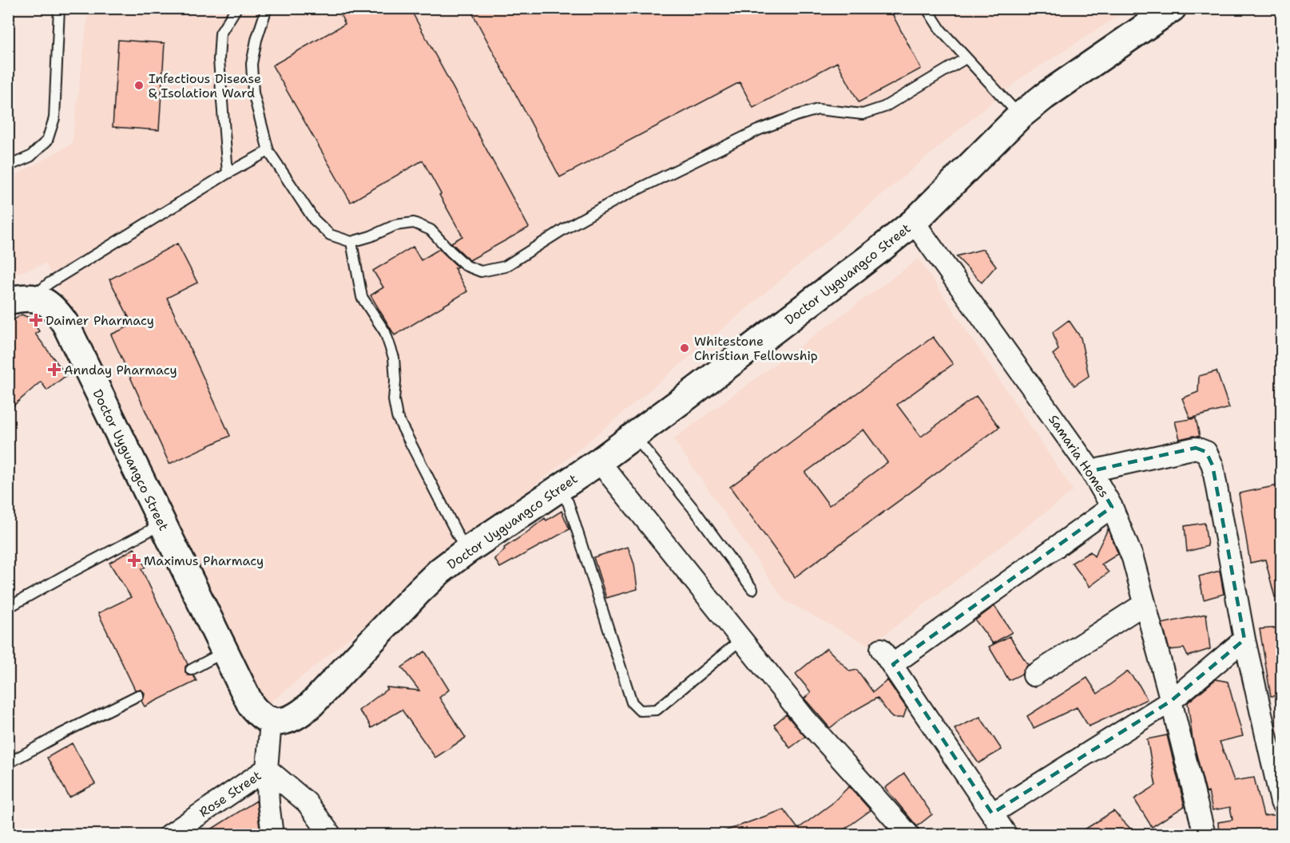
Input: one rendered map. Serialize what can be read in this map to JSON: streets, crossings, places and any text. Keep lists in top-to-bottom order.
{
  "streets": {
    "main road": ["Doctor Uyguangco Street"],
    "street": ["Samaria Homes", "Rose Street"]
  },
  "crossings": [
    ["Doctor Uyguangco Street", "Samaria Homes"]
  ],
  "places": {
    "other": ["Infectious Disease & Isolation Ward", "Whitestone Christian Fellowship"],
    "health": ["Daimer Pharmacy", "Annday Pharmacy", "Maximus Pharmacy"]
  }
}
